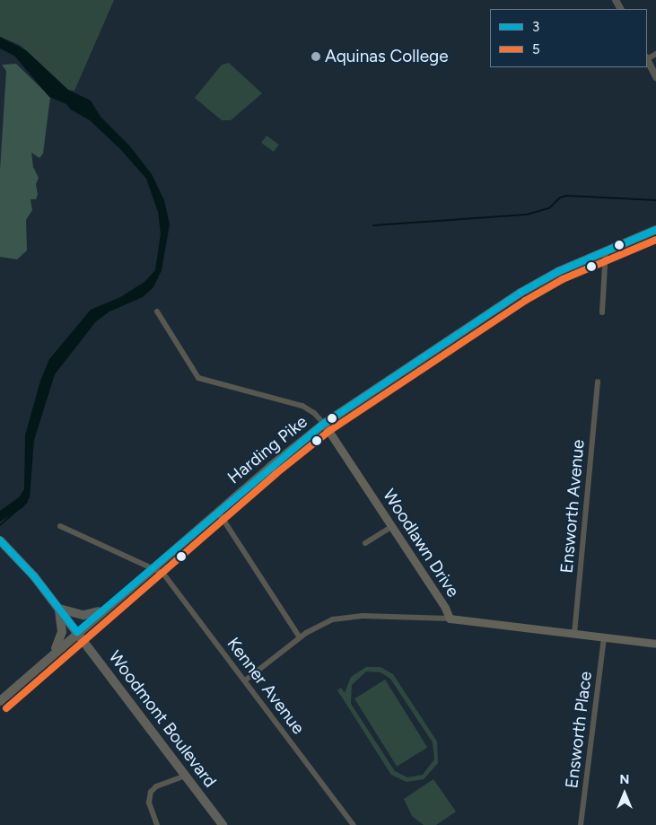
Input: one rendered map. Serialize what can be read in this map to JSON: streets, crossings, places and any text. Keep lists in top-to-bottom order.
{
  "streets": {
    "main road": ["Harding Pike", "Woodlawn Drive", "Woodmont Boulevard"],
    "street": ["Ensworth Avenue", "Kenner Avenue", "Ensworth Place"]
  },
  "crossings": [
    ["Harding Pike", "Woodlawn Drive"],
    ["Harding Pike", "Kenner Avenue"],
    ["Harding Pike", "Woodmont Boulevard"],
    ["Ensworth Avenue", "Woodlawn Drive"],
    ["Woodlawn Drive", "Ensworth Place"]
  ],
  "places": ["Aquinas College"],
  "lines": ["transit line 3", "transit line 5"],
  "legend": ["3", "5"],
  "north": "top"
}
